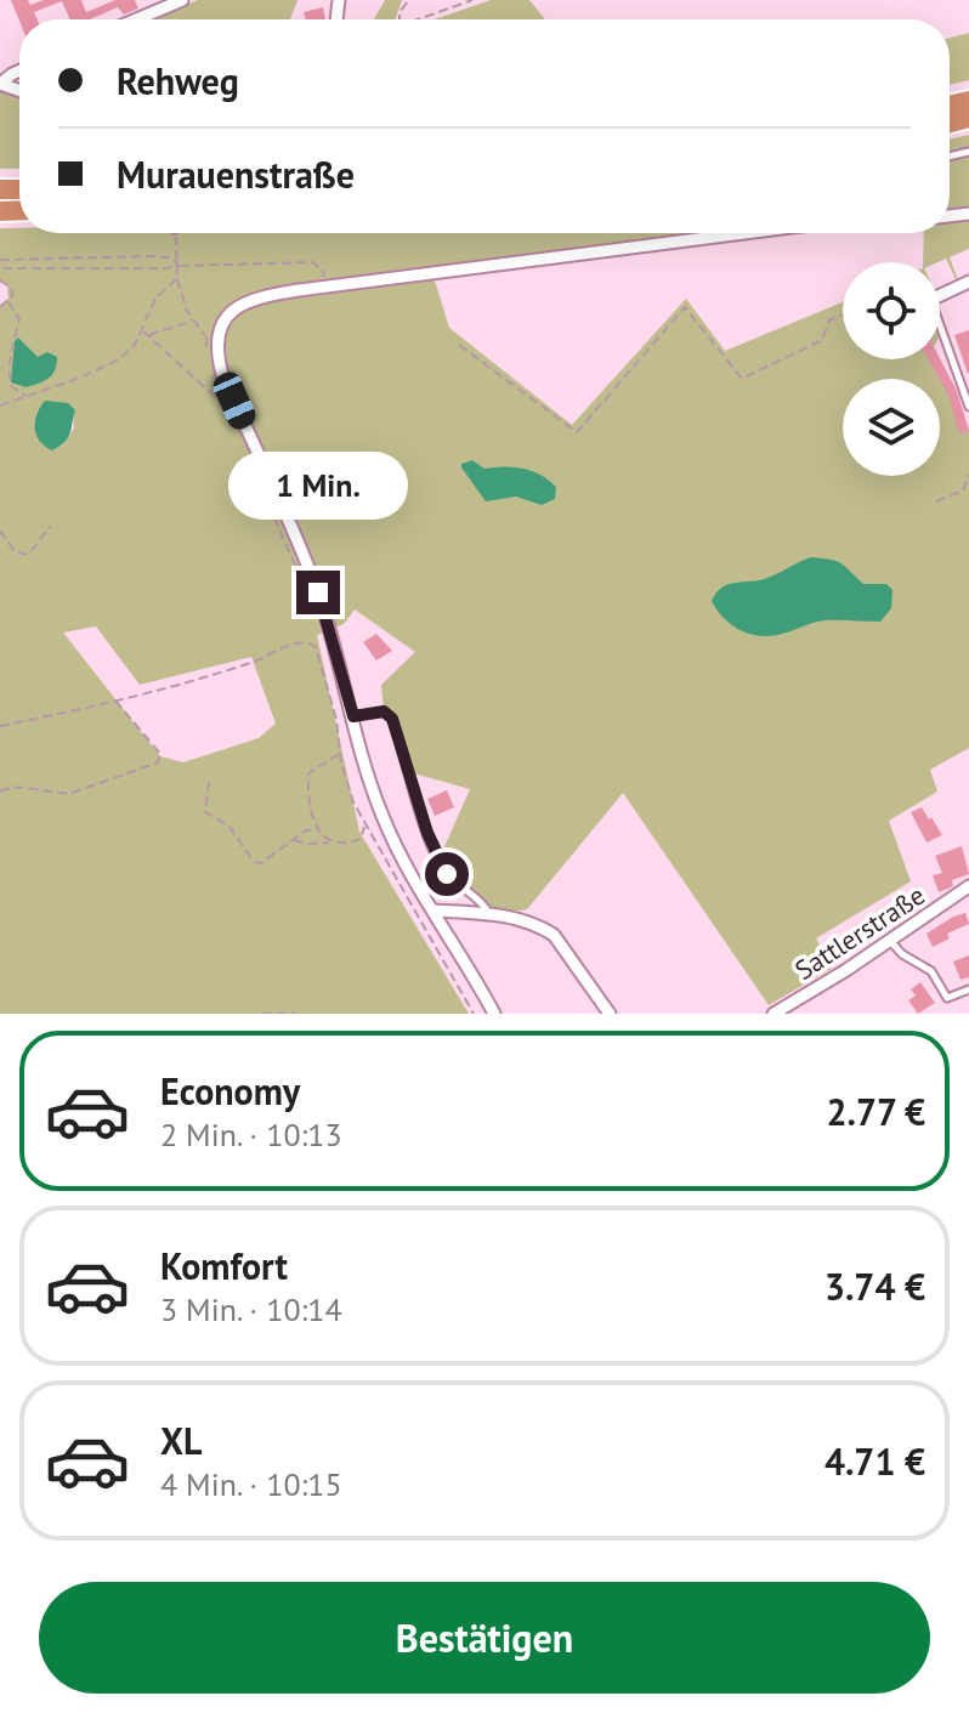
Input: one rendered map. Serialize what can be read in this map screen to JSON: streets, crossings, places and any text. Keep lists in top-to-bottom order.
{
  "streets": {
    "street": ["Sattlerstraße"]
  },
  "page": {
    "banner": ["Rehweg", "Murauenstraße"],
    "bubble": "1 Min.",
    "list": [
      {
        "name": "Economy",
        "note": "2 Min. · 10:13",
        "value": "2.77 €"
      },
      {
        "name": "Komfort",
        "note": "3 Min. · 10:14",
        "value": "3.74 €"
      },
      {
        "name": "XL",
        "note": "4 Min. · 10:15",
        "value": "4.71 €"
      }
    ],
    "buttons": "Bestätigen"
  }
}
